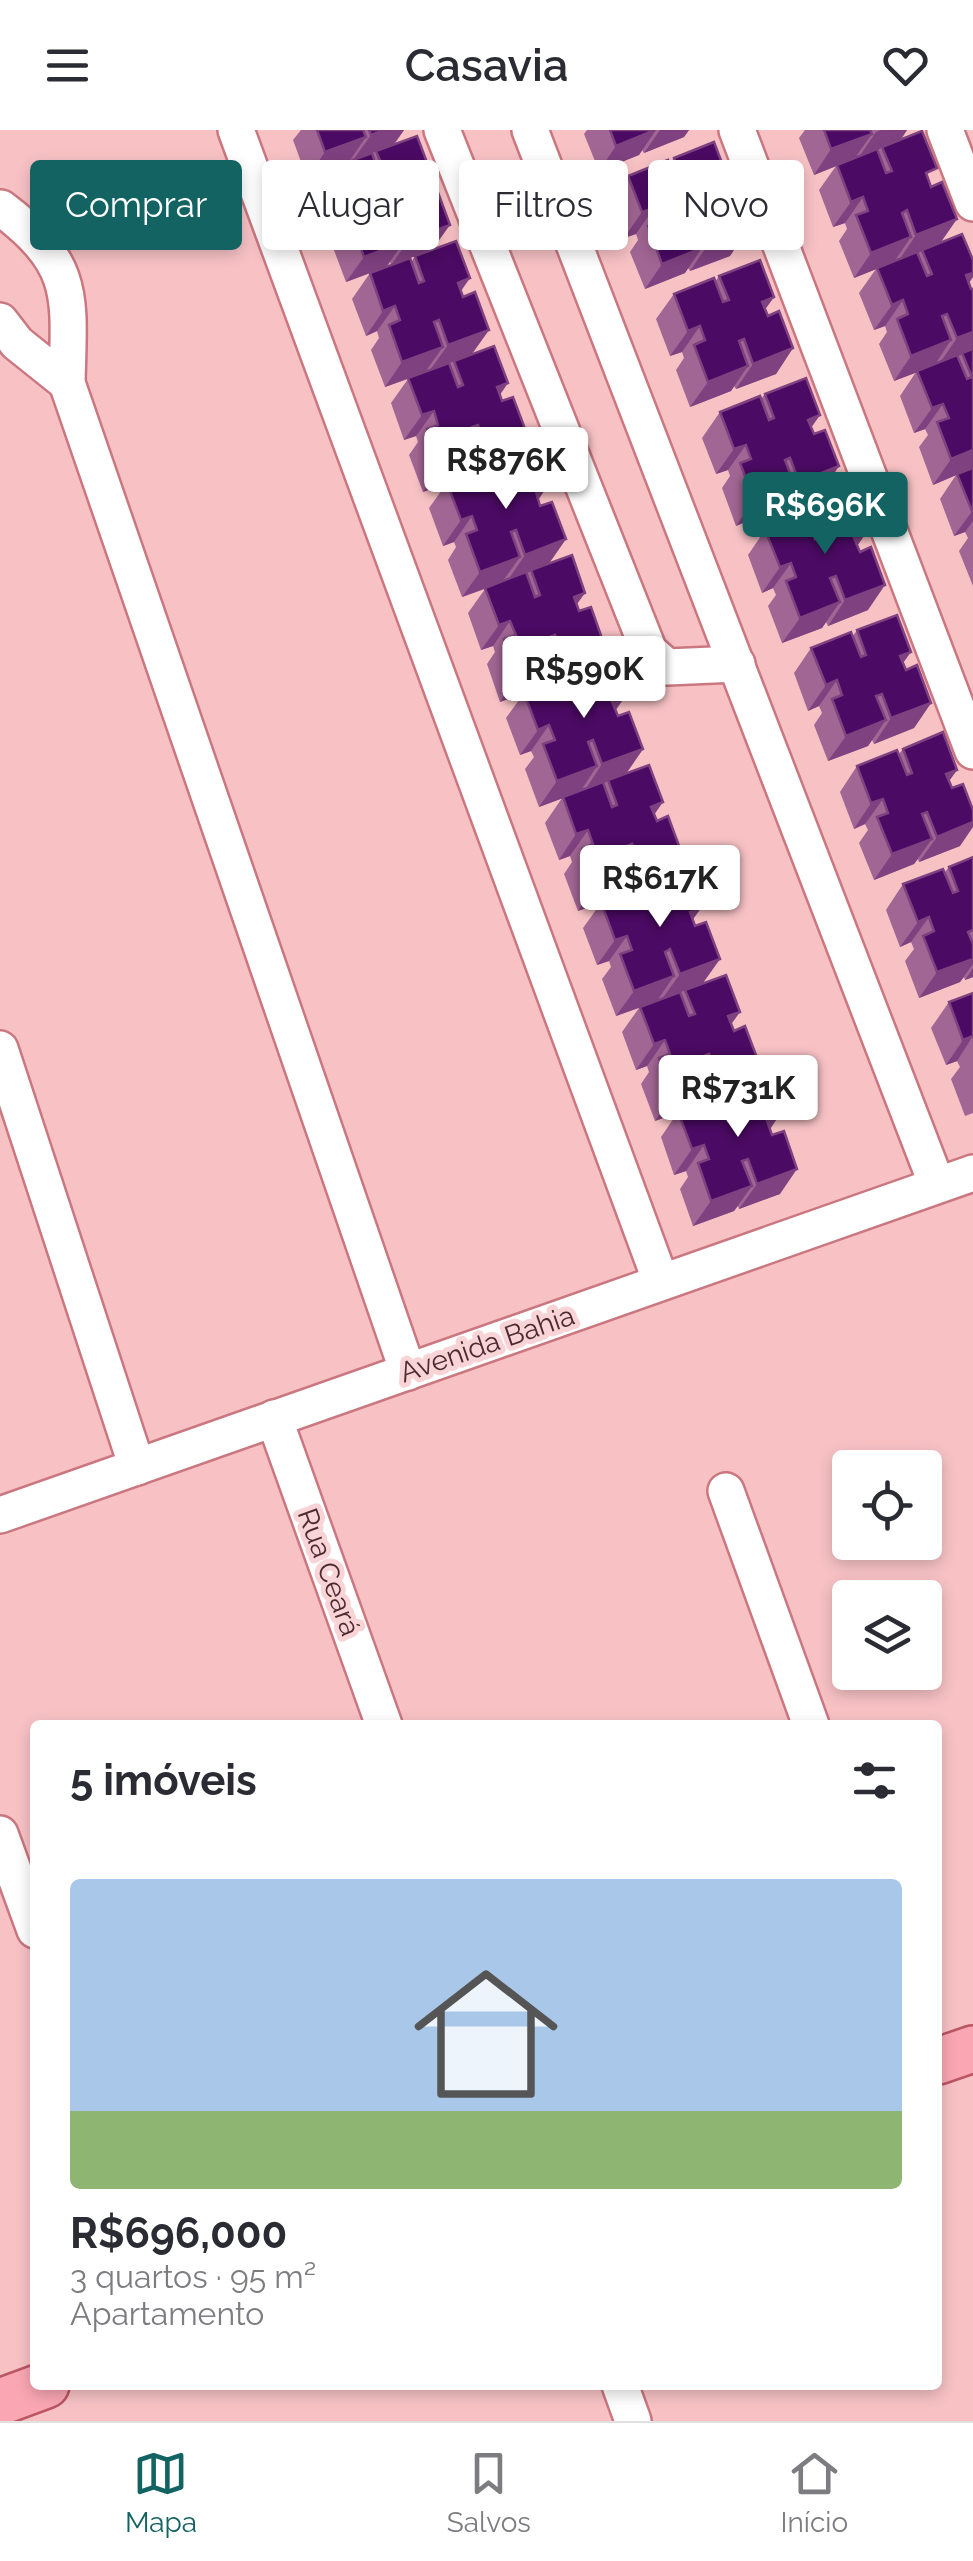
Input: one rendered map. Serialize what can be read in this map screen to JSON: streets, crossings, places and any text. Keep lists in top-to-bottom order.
{
  "streets": {
    "street": ["Avenida Bahia", "Rua Ceará"]
  },
  "crossings": [
    ["Avenida Bahia", "Rua Ceará"]
  ],
  "page": {
    "header": "Casavia",
    "chip": [
      "Comprar",
      "Alugar",
      "Filtros",
      "Novo"
    ],
    "price": [
      "R$876K",
      "R$696K",
      "R$590K",
      "R$617K",
      "R$731K"
    ],
    "heading": "5 imóveis",
    "list": [
      {
        "name": "R$696,000",
        "note": "3 quartos · 95 m² · Apartamento"
      }
    ],
    "tabs": ["Mapa", "Salvos", "Início"]
  }
}
